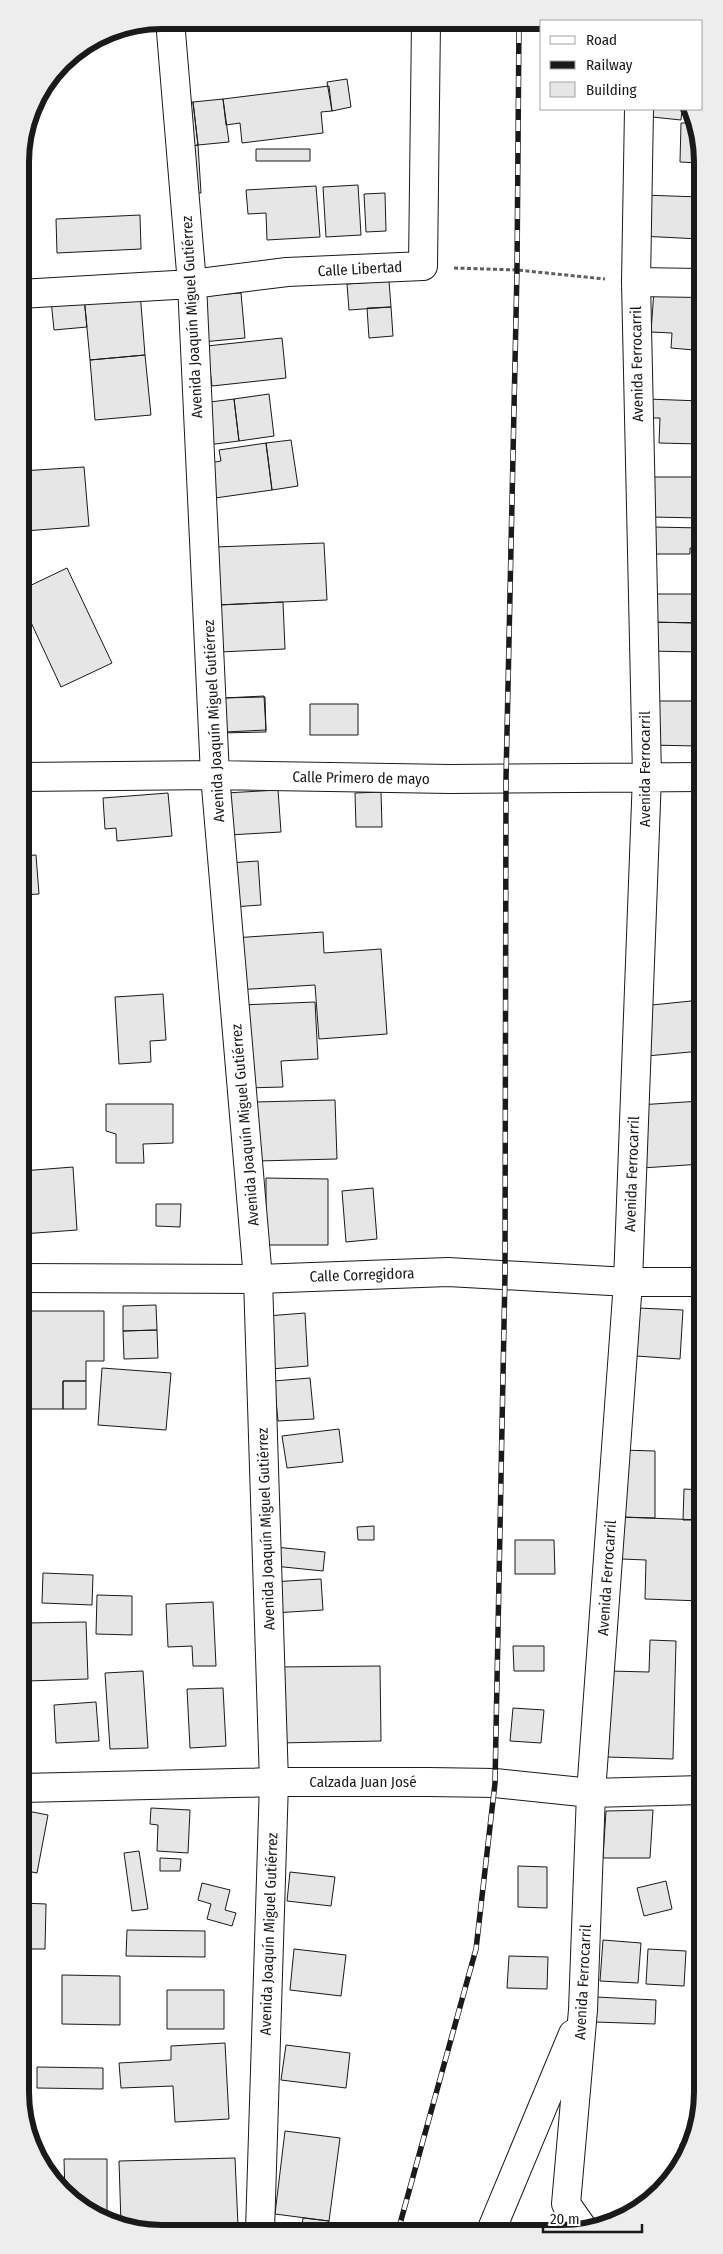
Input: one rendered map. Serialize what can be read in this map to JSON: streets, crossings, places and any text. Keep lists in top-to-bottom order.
{
  "streets": {
    "street": [
      "Calle Libertad",
      "Avenida Joaquín Miguel Gutiérrez",
      "Avenida Ferrocarril",
      "Calle Primero de mayo",
      "Calle Corregidora",
      "Calzada Juan José"
    ]
  },
  "crossings": [
    ["Calle Libertad", "Avenida Joaquín Miguel Gutiérrez"],
    ["Calle Libertad", "Avenida Ferrocarril"],
    ["Avenida Joaquín Miguel Gutiérrez", "Calle Primero de mayo"],
    ["Avenida Joaquín Miguel Gutiérrez", "Calle Corregidora"],
    ["Avenida Joaquín Miguel Gutiérrez", "Calzada Juan José"],
    ["Avenida Ferrocarril", "Calle Primero de mayo"],
    ["Avenida Ferrocarril", "Calle Corregidora"],
    ["Avenida Ferrocarril", "Calzada Juan José"]
  ],
  "legend": ["Road", "Railway", "Building"],
  "scale_bar": "20 m"
}
